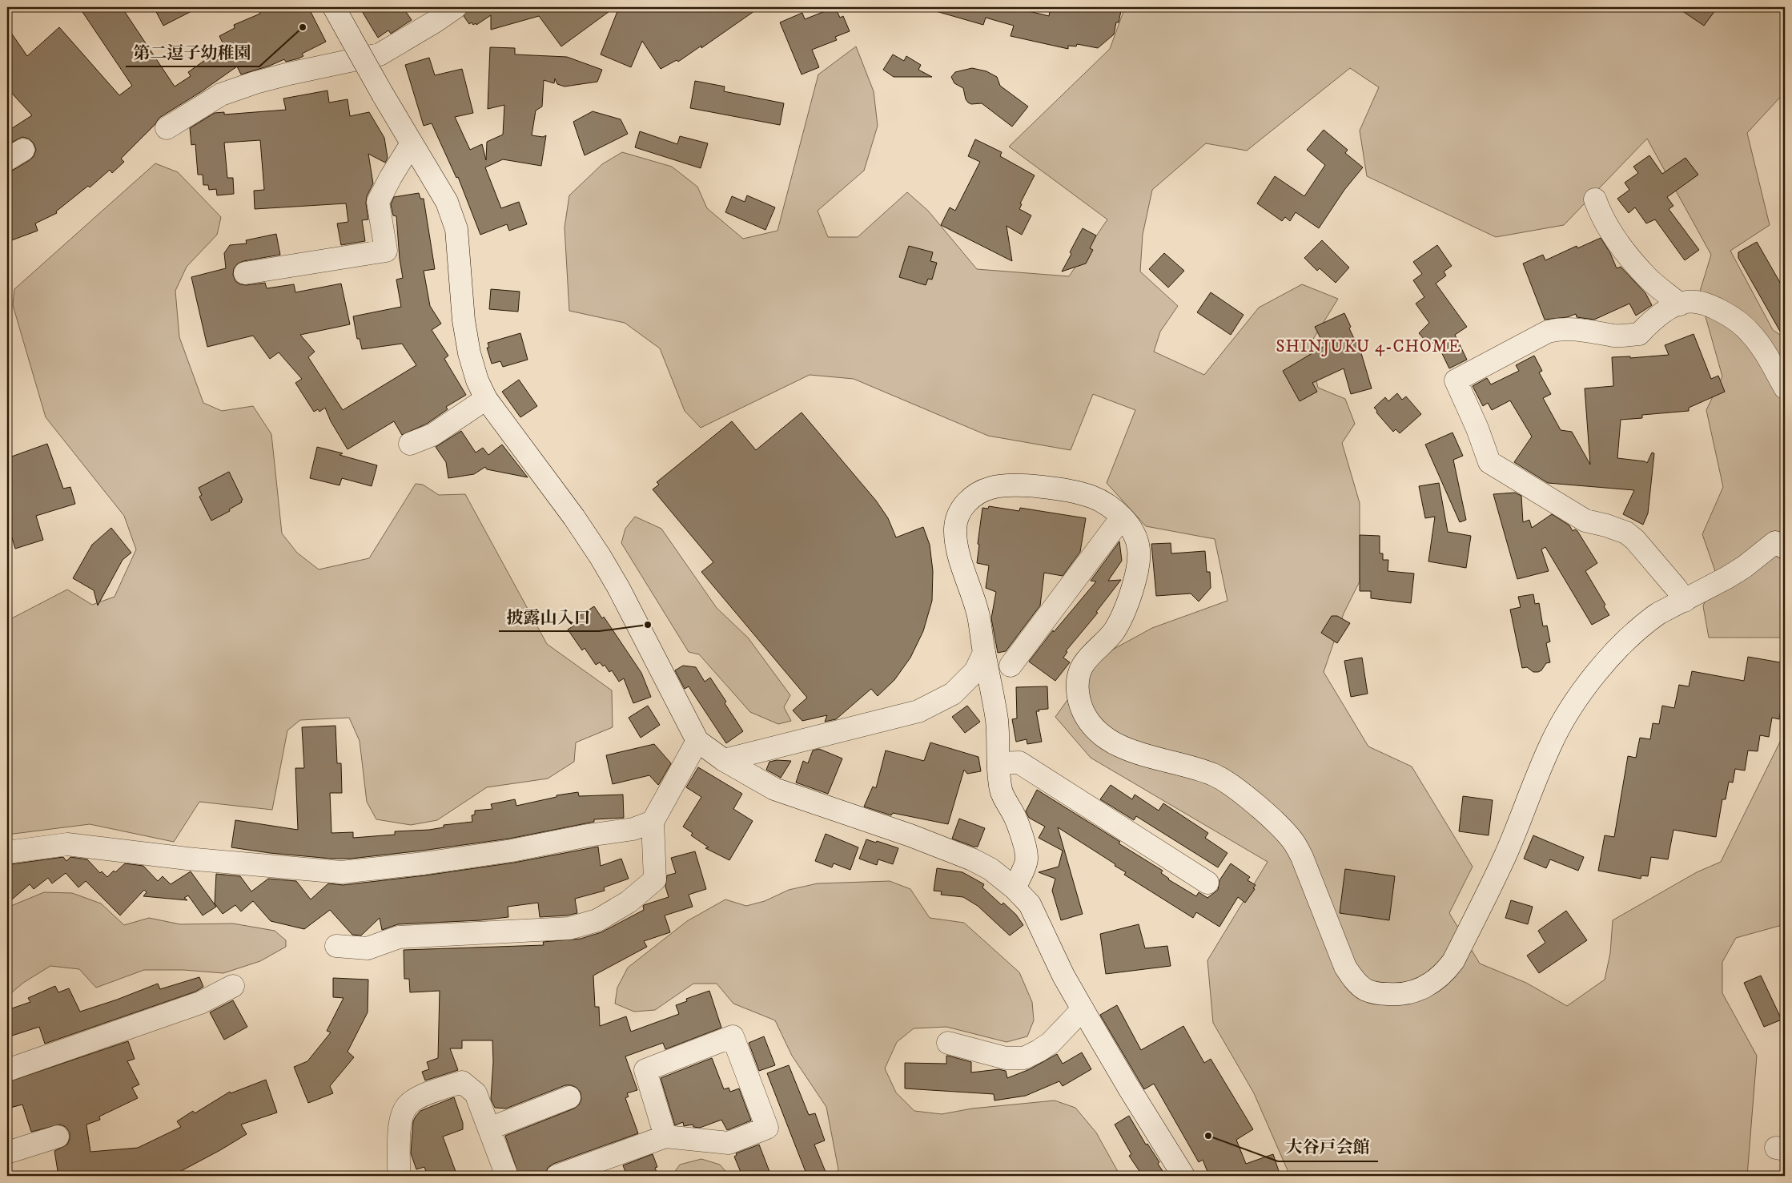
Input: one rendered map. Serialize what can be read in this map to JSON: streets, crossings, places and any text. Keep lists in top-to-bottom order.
{
  "districts": ["SHINJUKU 4-CHOME"],
  "places": ["第二逗子幼稚園", "披露山入口", "大谷戸会館"]
}
